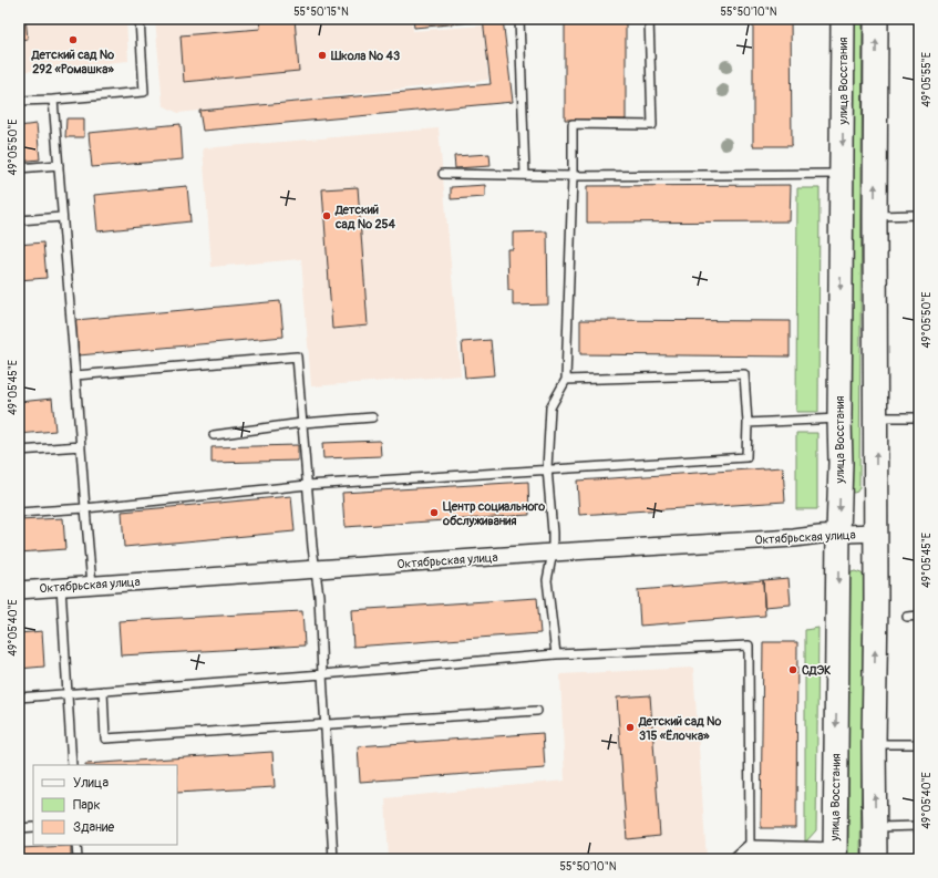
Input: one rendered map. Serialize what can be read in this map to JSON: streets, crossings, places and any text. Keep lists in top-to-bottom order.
{
  "streets": {
    "main road": ["улица Восстания"],
    "street": ["Октябрьская улица"]
  },
  "crossings": [
    ["улица Восстания", "Октябрьская улица"]
  ],
  "places": [
    "Детский сад № 292 «Ромашка»",
    "Школа № 43",
    "Детский сад № 254",
    "Центр социального обслуживания",
    "СДЭК",
    "Детский сад № 315 «Ёлочка»"
  ],
  "legend": ["Улица", "Парк", "Здание"],
  "coordinates": [
    "55°50'15\"N",
    "55°50'10\"N",
    "49°05'55\"E",
    "49°05'50\"E",
    "49°05'45\"E",
    "49°05'40\"E"
  ]
}
